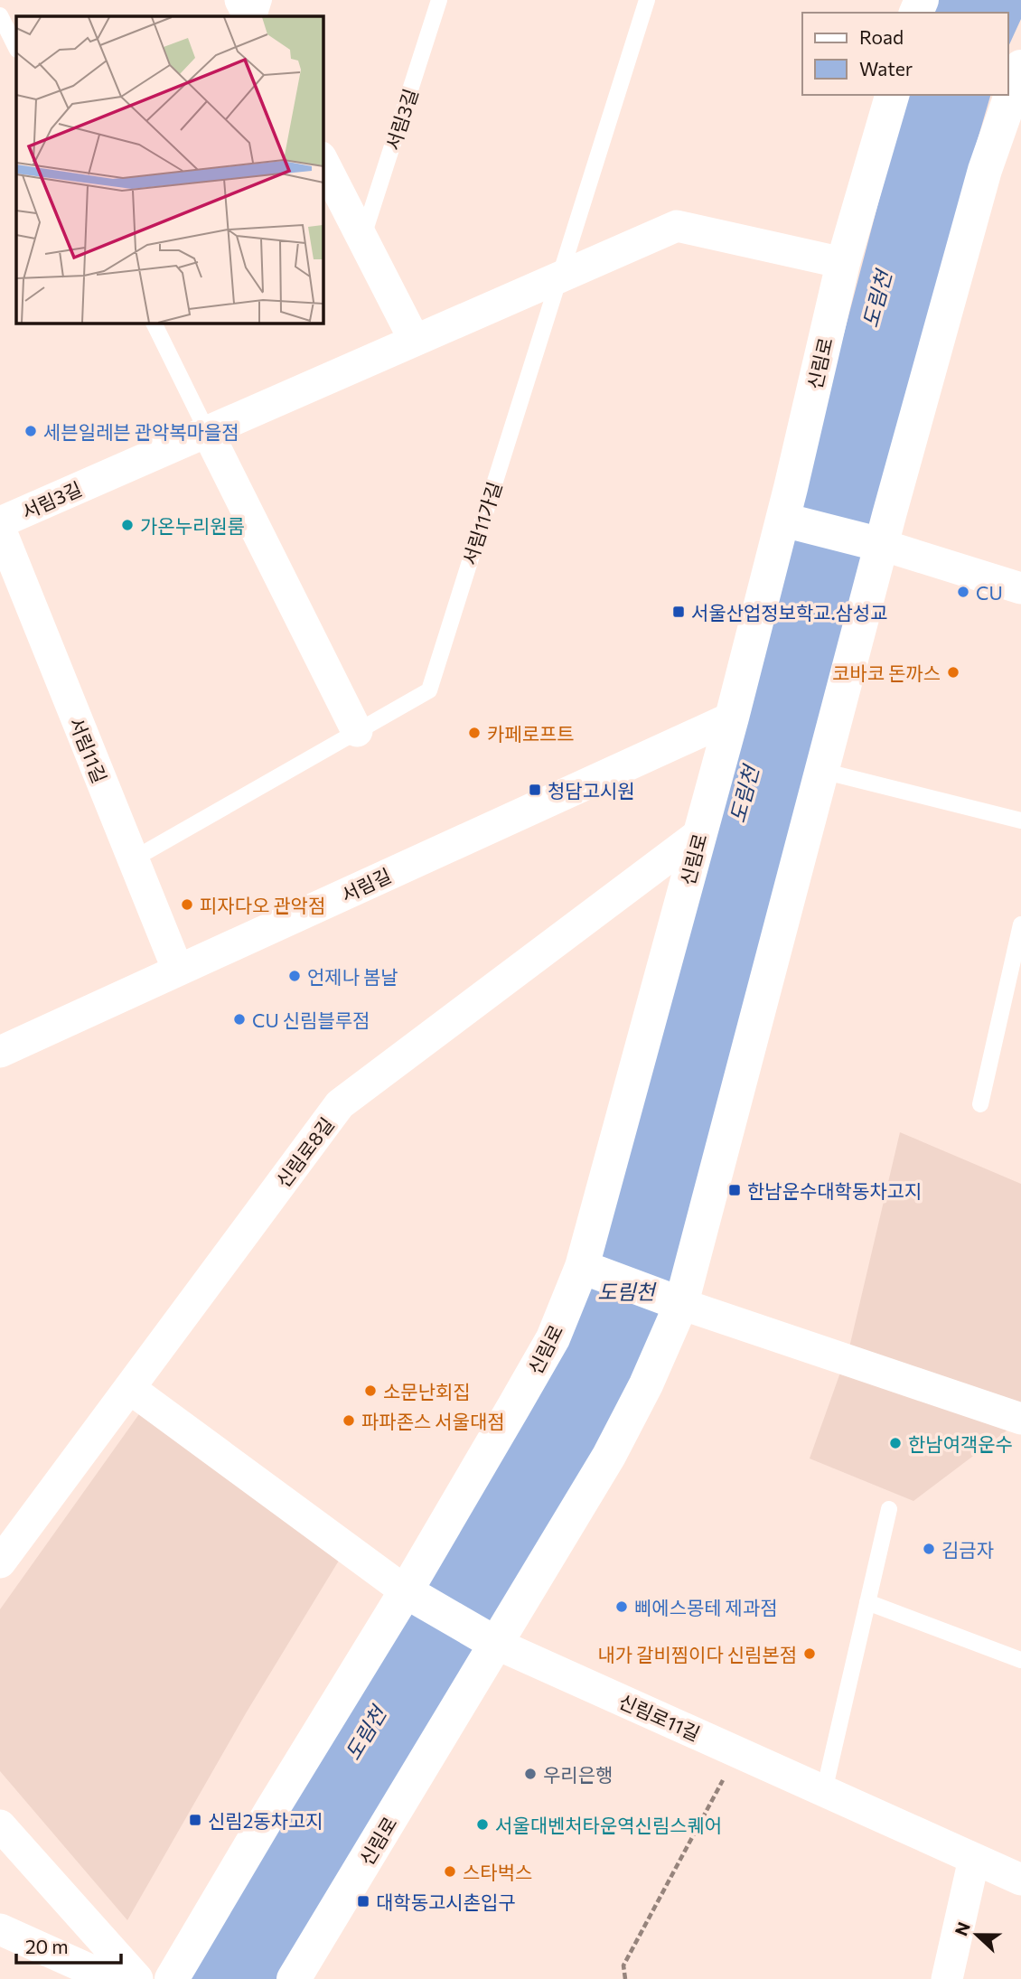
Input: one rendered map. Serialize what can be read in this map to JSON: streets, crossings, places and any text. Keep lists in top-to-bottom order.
{
  "streets": {
    "main road": ["신림로"],
    "street": [
      "서림3길",
      "서림11길",
      "서림길",
      "신림로8길",
      "신림로11길"
    ],
    "lane": ["서림11가길"]
  },
  "crossings": [
    ["서림3길", "서림11가길"],
    ["신림로", "서림길"],
    ["신림로", "신림로8길"],
    ["신림로", "신림로11길"],
    ["서림11가길", "서림11길"],
    ["서림11길", "서림길"]
  ],
  "water": ["도림천"],
  "places": {
    "other": [
      "세븐일레븐 관악복마을점",
      "가온누리원룸",
      "CU",
      "코바코 돈까스",
      "카페로프트",
      "피자다오 관악점",
      "언제나 봄날",
      "CU 신림블루점",
      "소문난회집",
      "파파존스 서울대점",
      "한남여객운수",
      "김금자",
      "삐에스몽테 제과점",
      "내가 갈비찜이다 신림본점",
      "우리은행",
      "서울대벤처타운역신림스퀘어",
      "스타벅스"
    ],
    "transit": [
      "서울산업정보학교.삼성교",
      "청담고시원",
      "한남운수대학동차고지",
      "신림2동차고지",
      "대학동고시촌입구"
    ]
  },
  "legend": ["Road", "Water"],
  "scale_bar": "20 m",
  "north": "left"
}
